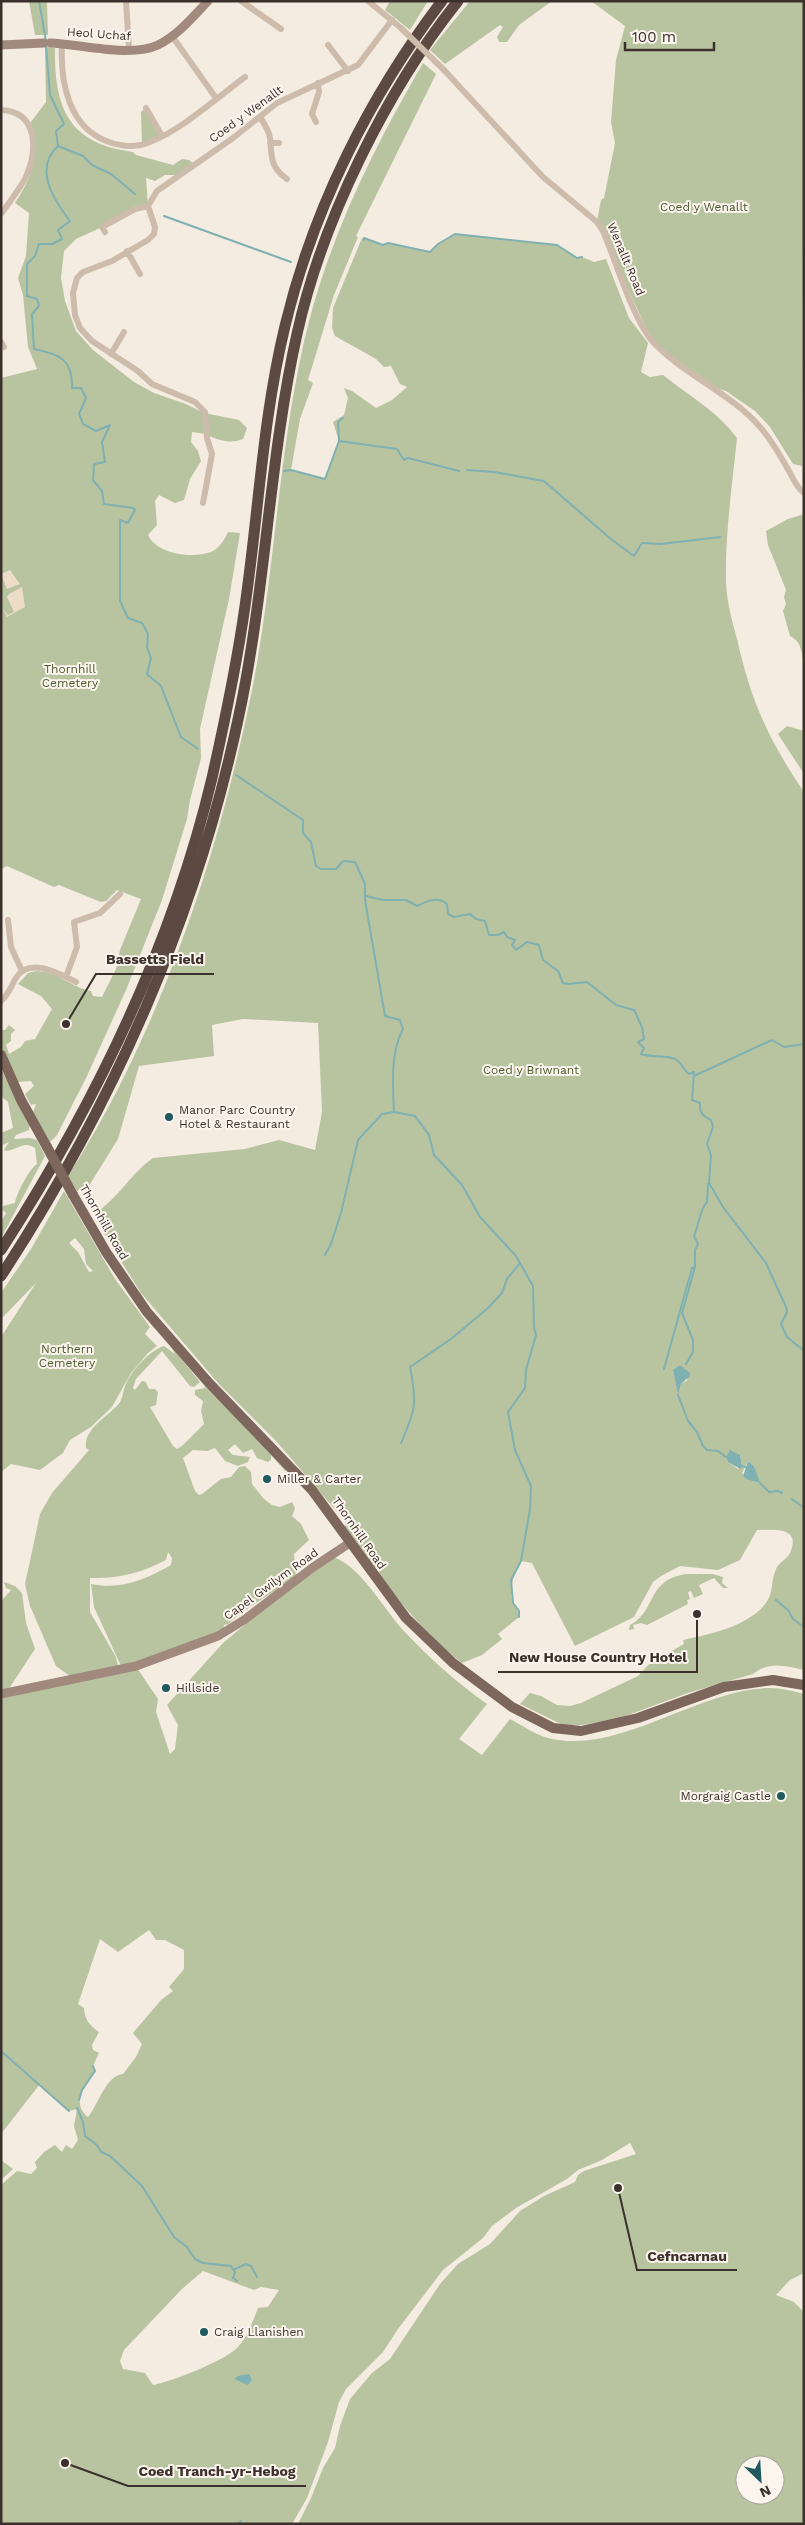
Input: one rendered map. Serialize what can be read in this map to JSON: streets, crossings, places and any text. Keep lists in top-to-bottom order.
{
  "streets": {
    "main road": ["Thornhill Road"],
    "street": [
      "Heol Uchaf",
      "Coed y Wenallt",
      "Wenallt Road",
      "Capel Gwilym Road"
    ]
  },
  "crossings": [
    ["Coed y Wenallt", "Wenallt Road"],
    ["Thornhill Road", "Capel Gwilym Road"]
  ],
  "parks": [
    "Coed y Wenallt",
    "Thornhill Cemetery",
    "Coed y Briwnant",
    "Northern Cemetery"
  ],
  "places": [
    "Bassetts Field",
    "Manor Parc Country Hotel & Restaurant",
    "Miller & Carter",
    "New House Country Hotel",
    "Hillside",
    "Morgraig Castle",
    "Cefncarnau",
    "Craig Llanishen",
    "Coed Tranch-yr-Hebog"
  ],
  "scale_bar": "100 m",
  "north": "bottom right"
}
